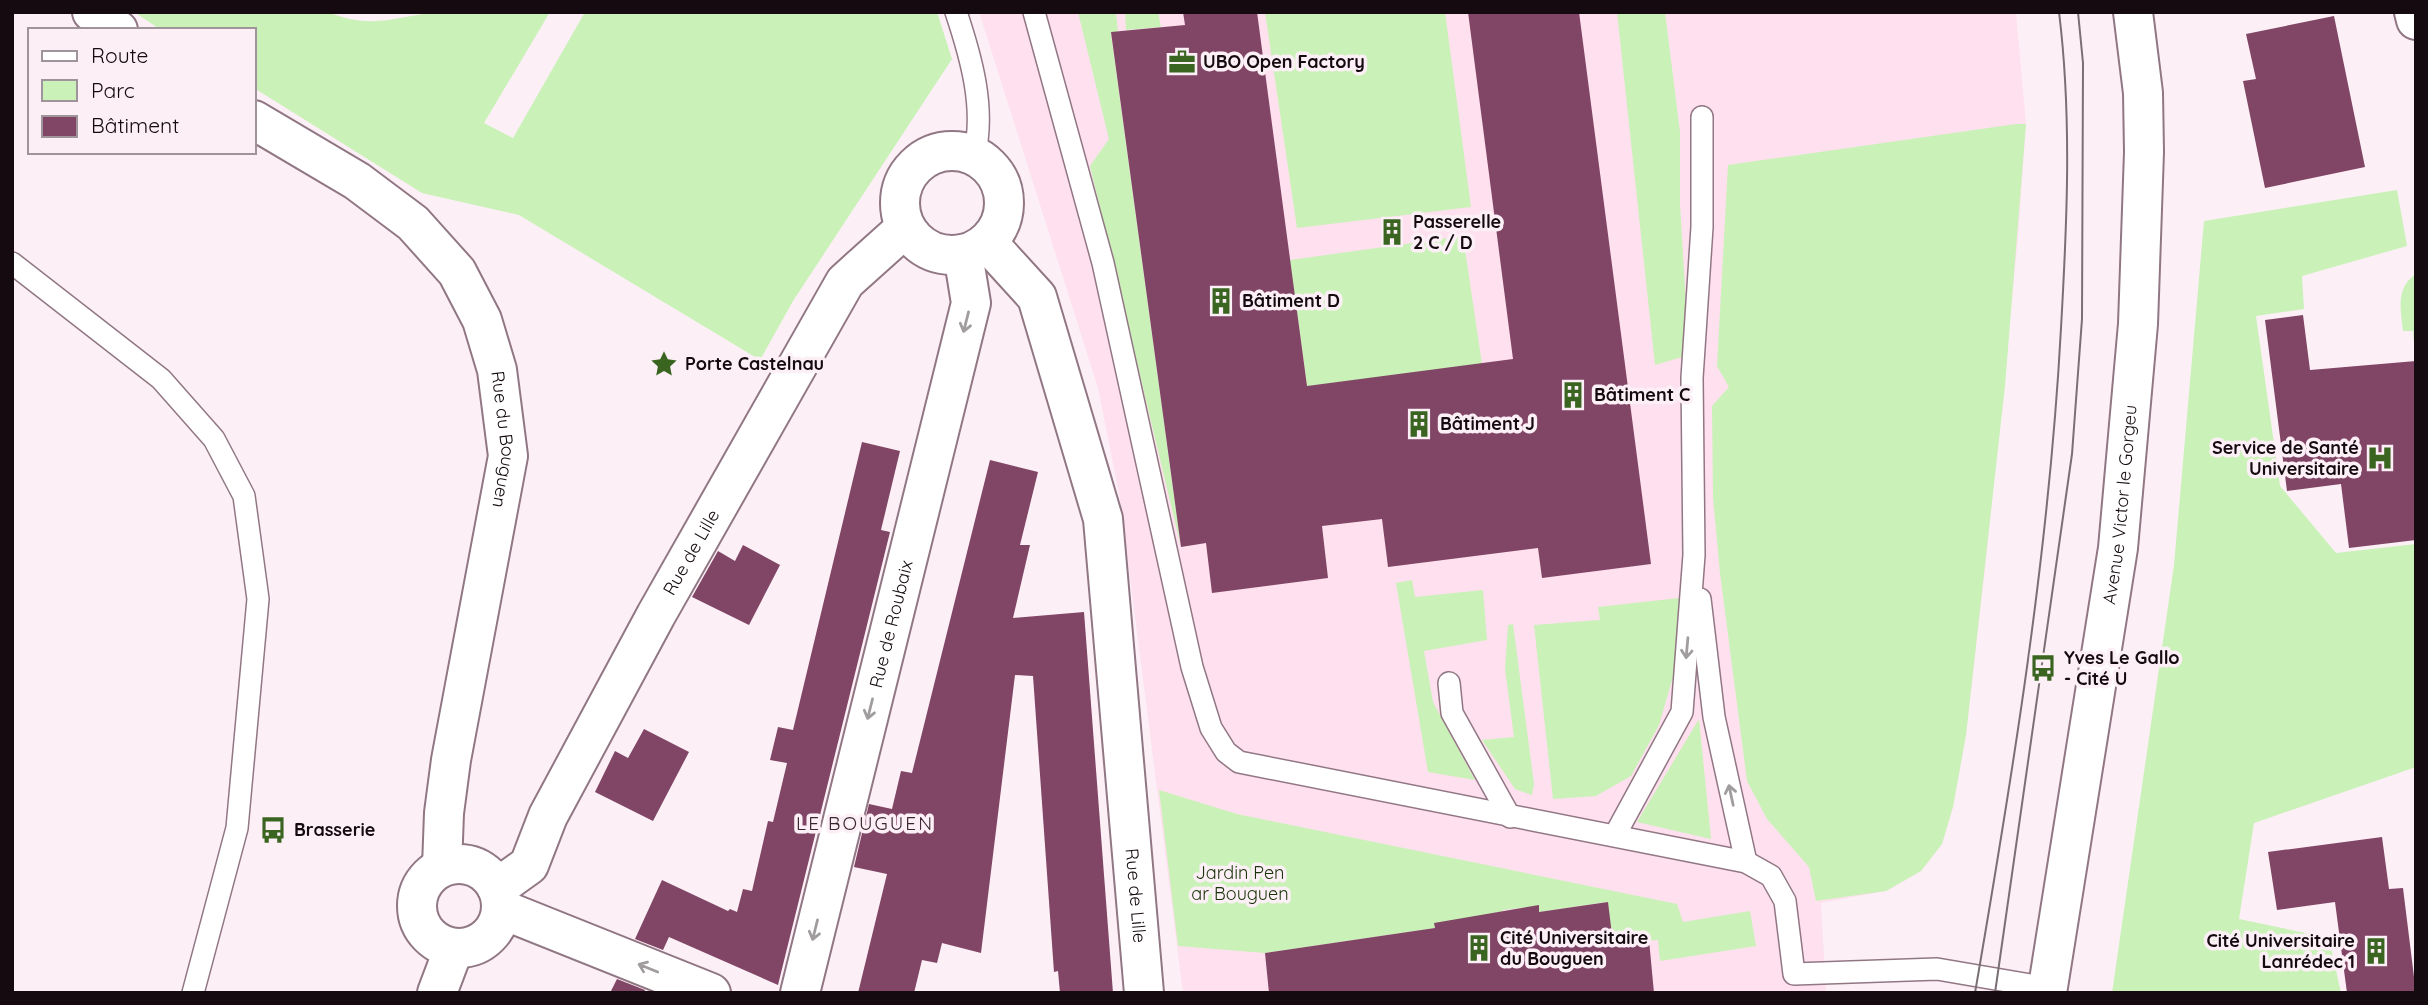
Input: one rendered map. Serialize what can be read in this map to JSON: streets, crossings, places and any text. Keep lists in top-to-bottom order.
{
  "streets": {
    "street": [
      "Rue du Bouguen",
      "Avenue Victor le Gorgeu",
      "Rue de Lille",
      "Rue de Roubaix"
    ]
  },
  "crossings": [
    ["Rue du Bouguen", "Rue de Lille"],
    ["Rue de Lille", "Rue de Roubaix"]
  ],
  "one_way": ["Rue de Roubaix"],
  "districts": ["LE BOUGUEN"],
  "parks": ["Jardin Pen ar Bouguen"],
  "places": {
    "office": ["UBO Open Factory"],
    "building": [
      "Passerelle 2 C / D",
      "Bâtiment D",
      "Bâtiment C",
      "Bâtiment J",
      "Cité Universitaire du Bouguen",
      "Cité Universitaire Lanrédec 1"
    ],
    "place": ["Porte Castelnau"],
    "hospital": ["Service de Santé Universitaire"],
    "bus stop": ["Yves Le Gallo - Cité U", "Brasserie"]
  },
  "legend": ["Route", "Parc", "Bâtiment"]
}
